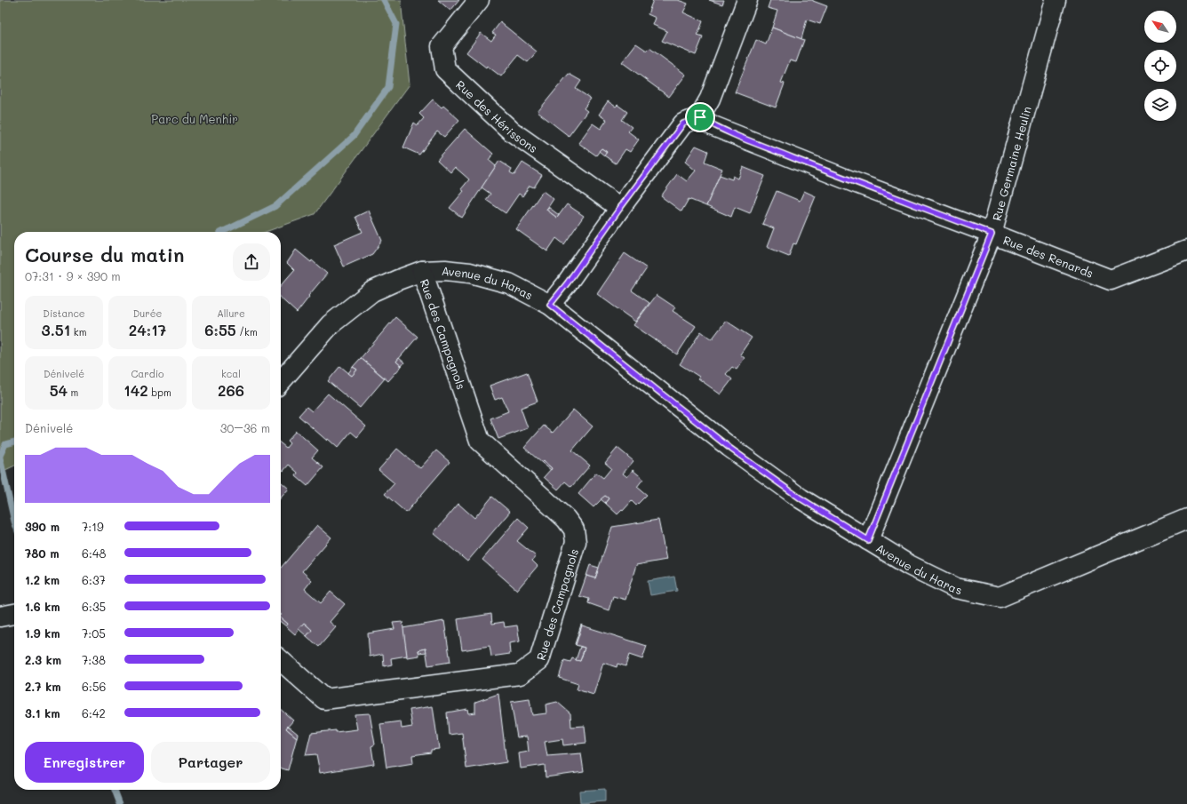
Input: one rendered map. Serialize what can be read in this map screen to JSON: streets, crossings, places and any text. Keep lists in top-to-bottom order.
{
  "streets": {
    "street": [
      "Rue des Hérissons",
      "Rue Germaine Heulin",
      "Rue des Renards",
      "Avenue du Haras",
      "Rue des Campagnols"
    ]
  },
  "crossings": [
    ["Rue Germaine Heulin", "Rue des Renards"],
    ["Rue Germaine Heulin", "Avenue du Haras"],
    ["Avenue du Haras", "Rue des Campagnols"]
  ],
  "parks": ["Parc du Menhir"],
  "north": "top left",
  "page": {
    "heading": ["Course du matin", "07:31 · 9 × 390 m"],
    "stats": [
      ["Distance", "3.51 km"],
      ["Durée", "24:17"],
      ["Allure", "6:55 /km"],
      ["Dénivelé", "54 m"],
      ["Cardio", "142 bpm"],
      ["kcal", "266"]
    ],
    "chart": ["Dénivelé", "30–36 m"],
    "list": [
      {
        "name": "390 m",
        "note": "7:19"
      },
      {
        "name": "780 m",
        "note": "6:48"
      },
      {
        "name": "1.2 km",
        "note": "6:37"
      },
      {
        "name": "1.6 km",
        "note": "6:35"
      },
      {
        "name": "1.9 km",
        "note": "7:05"
      },
      {
        "name": "2.3 km",
        "note": "7:38"
      },
      {
        "name": "2.7 km",
        "note": "6:56"
      },
      {
        "name": "3.1 km",
        "note": "6:42"
      }
    ],
    "buttons": ["Enregistrer", "Partager"]
  }
}
